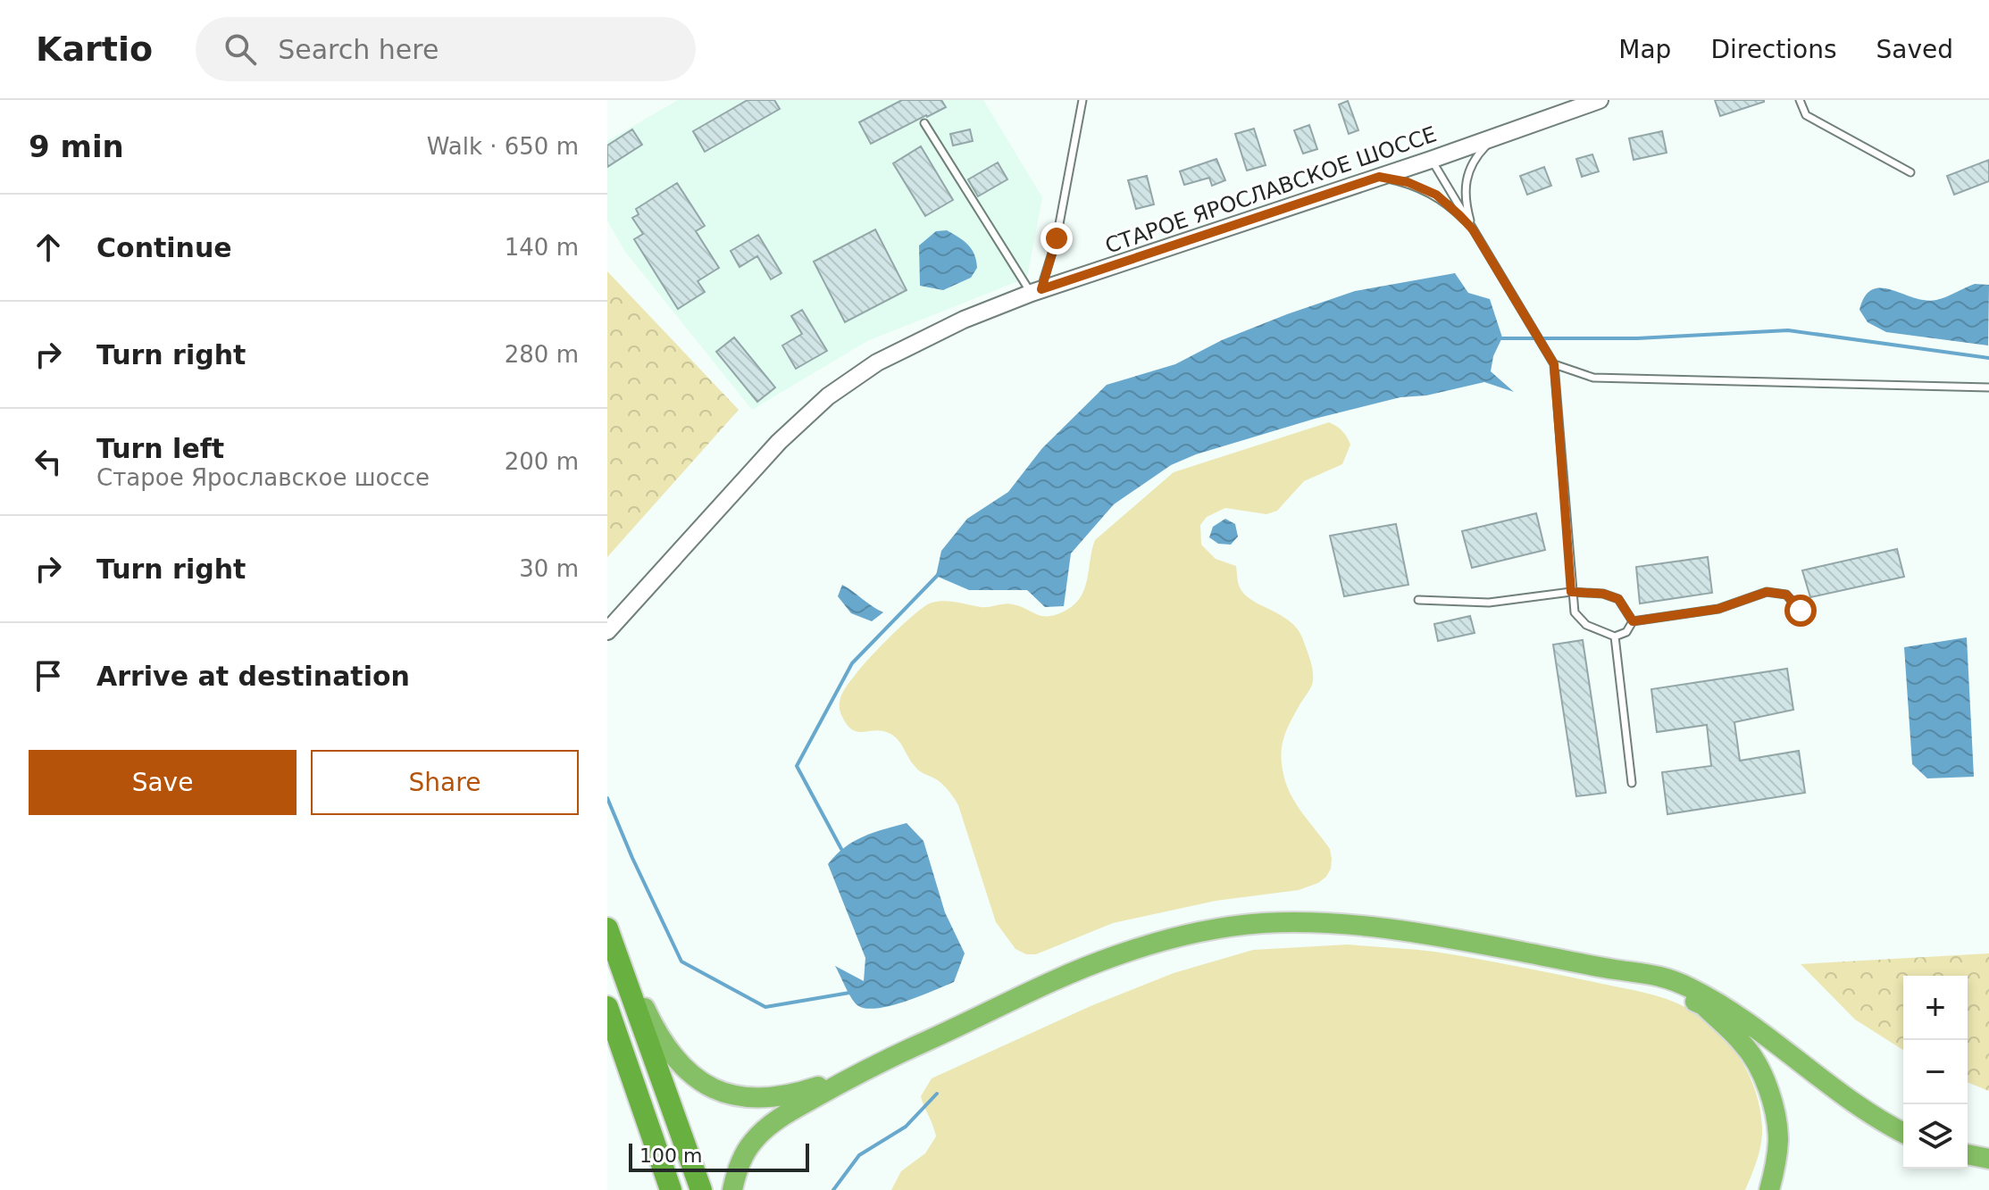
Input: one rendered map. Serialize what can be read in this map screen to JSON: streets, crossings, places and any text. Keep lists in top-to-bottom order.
{
  "streets": {
    "main road": ["СТАРОЕ ЯРОСЛАВСКОЕ ШОССЕ"]
  },
  "scale_bar": "100 m",
  "page": {
    "header": "Kartio",
    "search": "Search here",
    "nav": ["Map", "Directions", "Saved"],
    "heading": ["9 min", "Walk · 650 m"],
    "list": [
      ["Continue", "140 m"],
      ["Turn right", "280 m"],
      ["Turn left", "Старое Ярославское шоссе", "200 m"],
      ["Turn right", "30 m"],
      "Arrive at destination"
    ],
    "buttons": ["Save", "Share"],
    "map_buttons": ["+", "−"],
    "scale": "100 m"
  }
}
